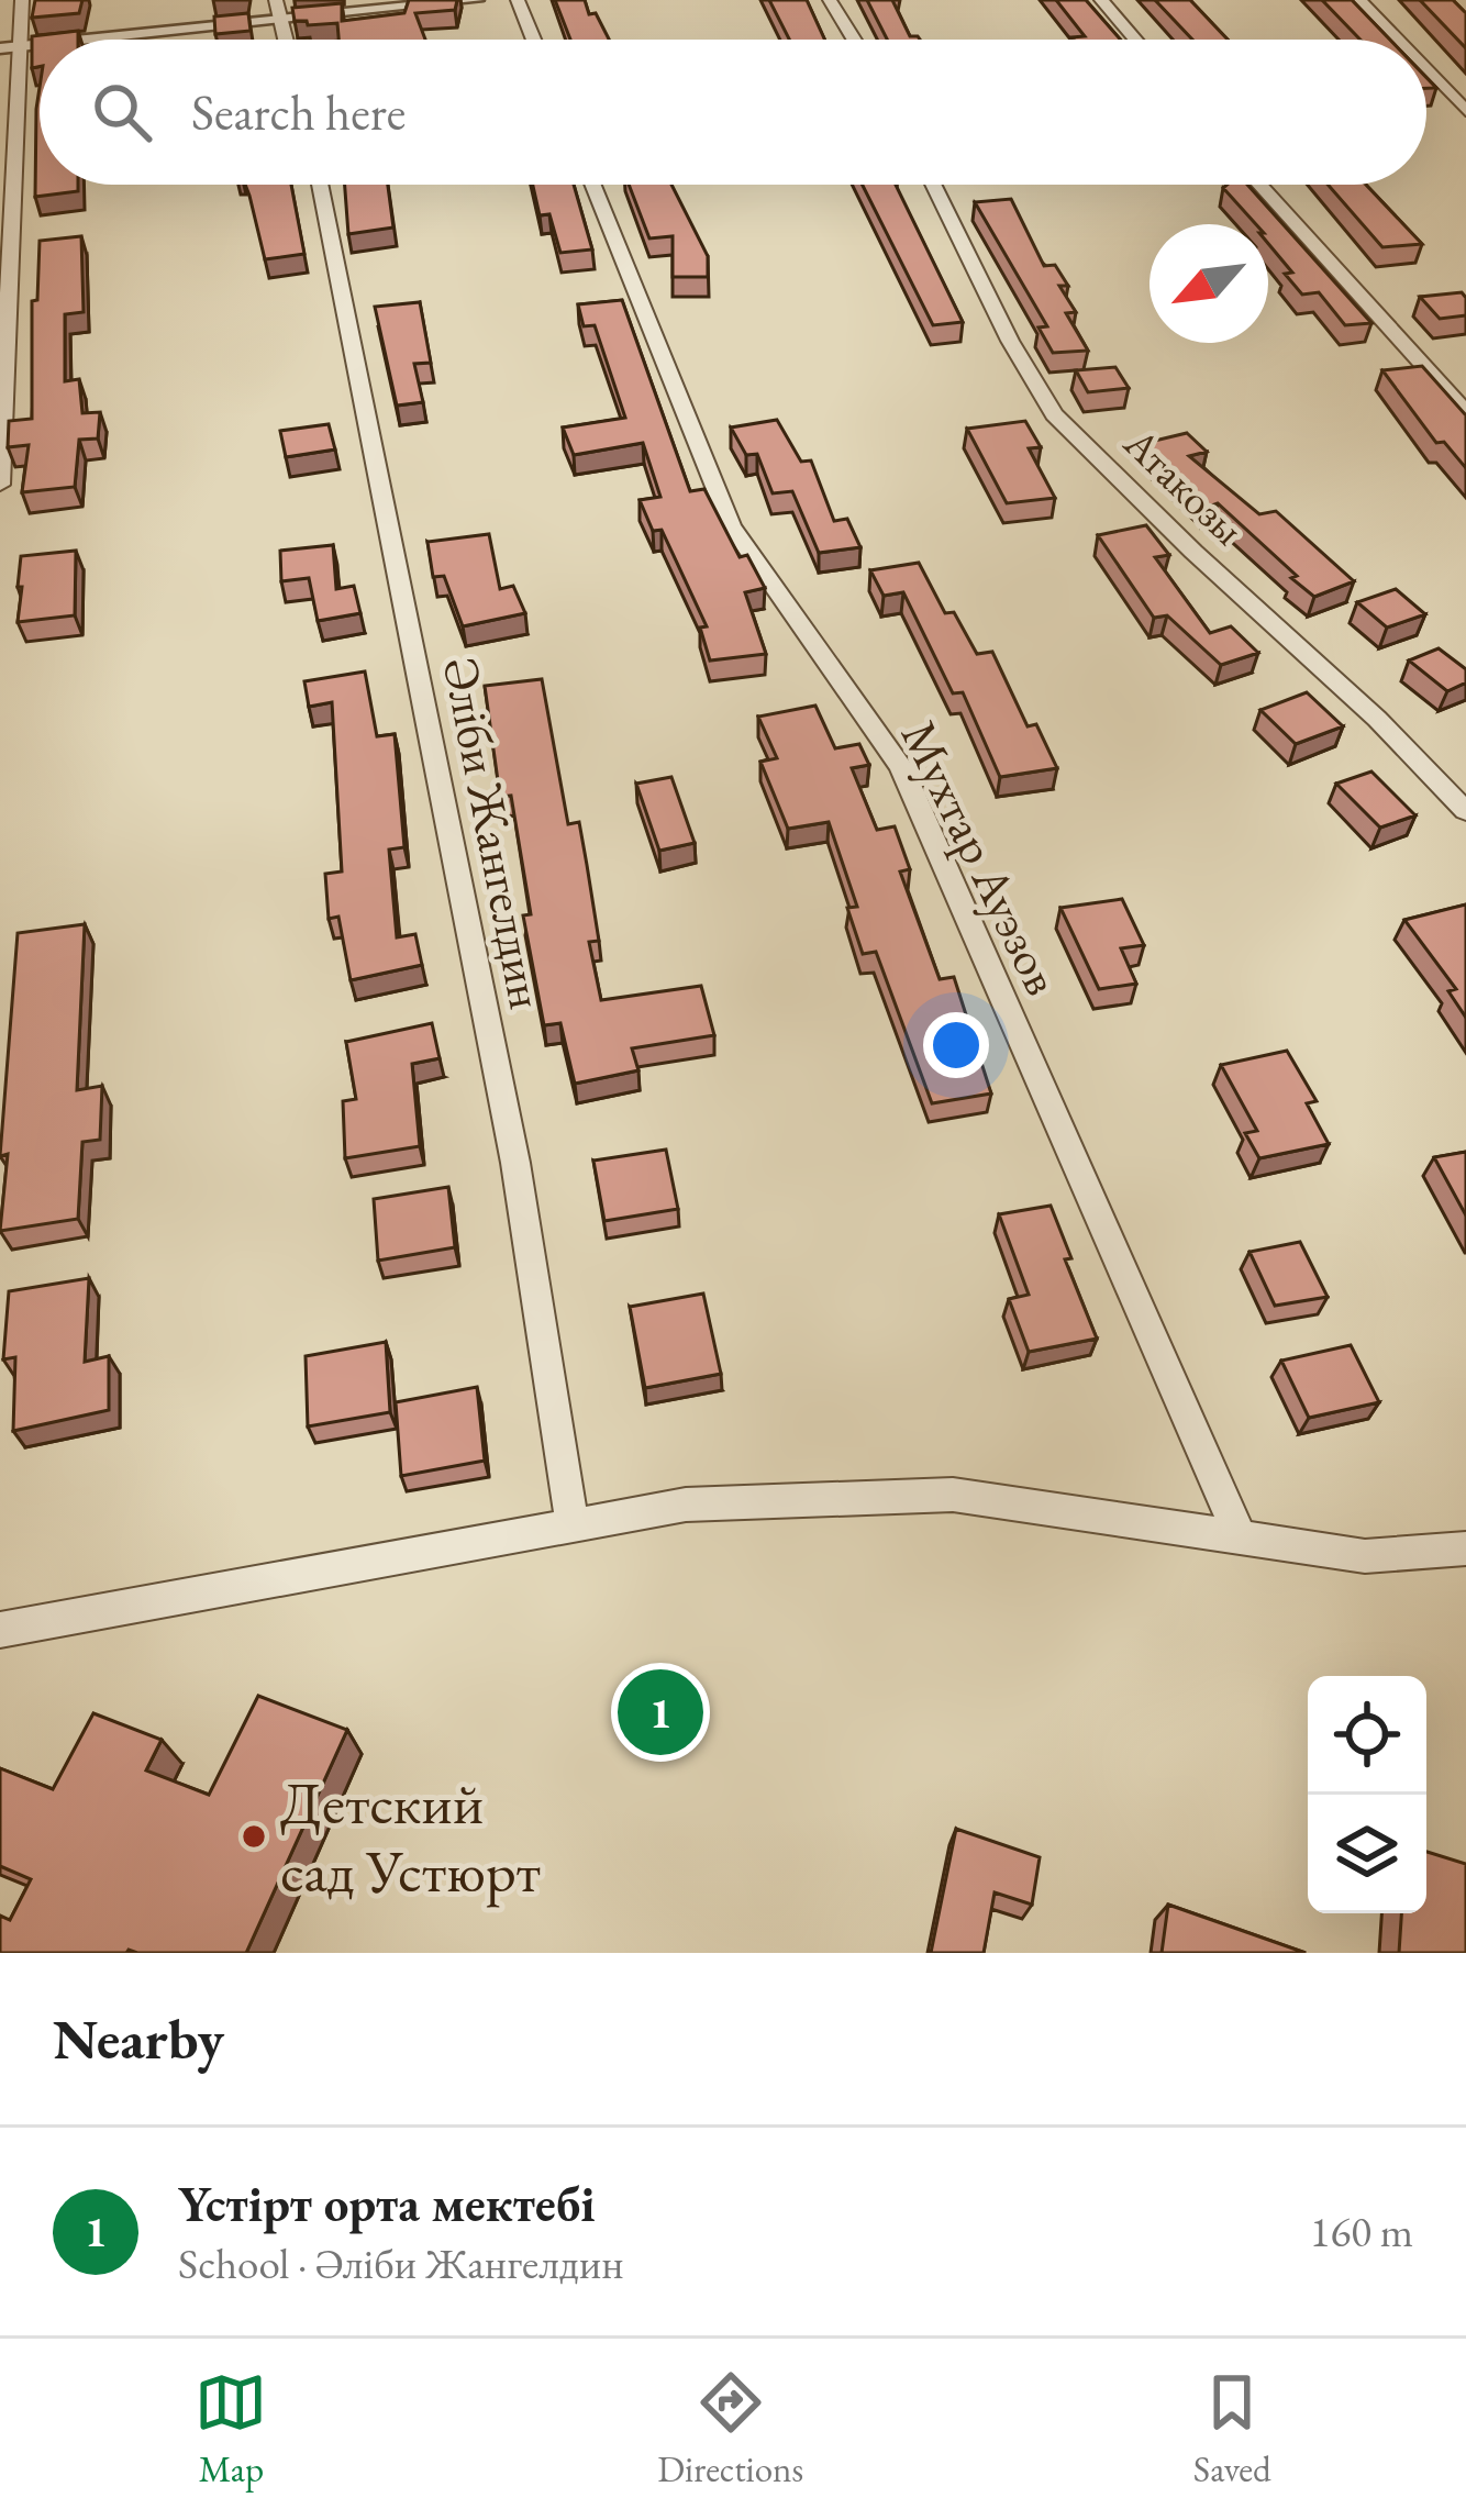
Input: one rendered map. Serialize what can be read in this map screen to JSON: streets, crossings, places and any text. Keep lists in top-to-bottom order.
{
  "streets": {
    "street": ["Атакозы", "Әліби Жангелдин", "Мухтар Ауэзов"]
  },
  "places": ["Детский сад Устюрт"],
  "north": "bottom left",
  "page": {
    "search": "Search here",
    "pins": "1",
    "heading": "Nearby",
    "list": [
      {
        "mark": "1",
        "name": "Үстірт орта мектебі",
        "note": "School · Әліби Жангелдин",
        "value": "160 m"
      }
    ],
    "nav": ["Map", "Directions", "Saved"]
  }
}
